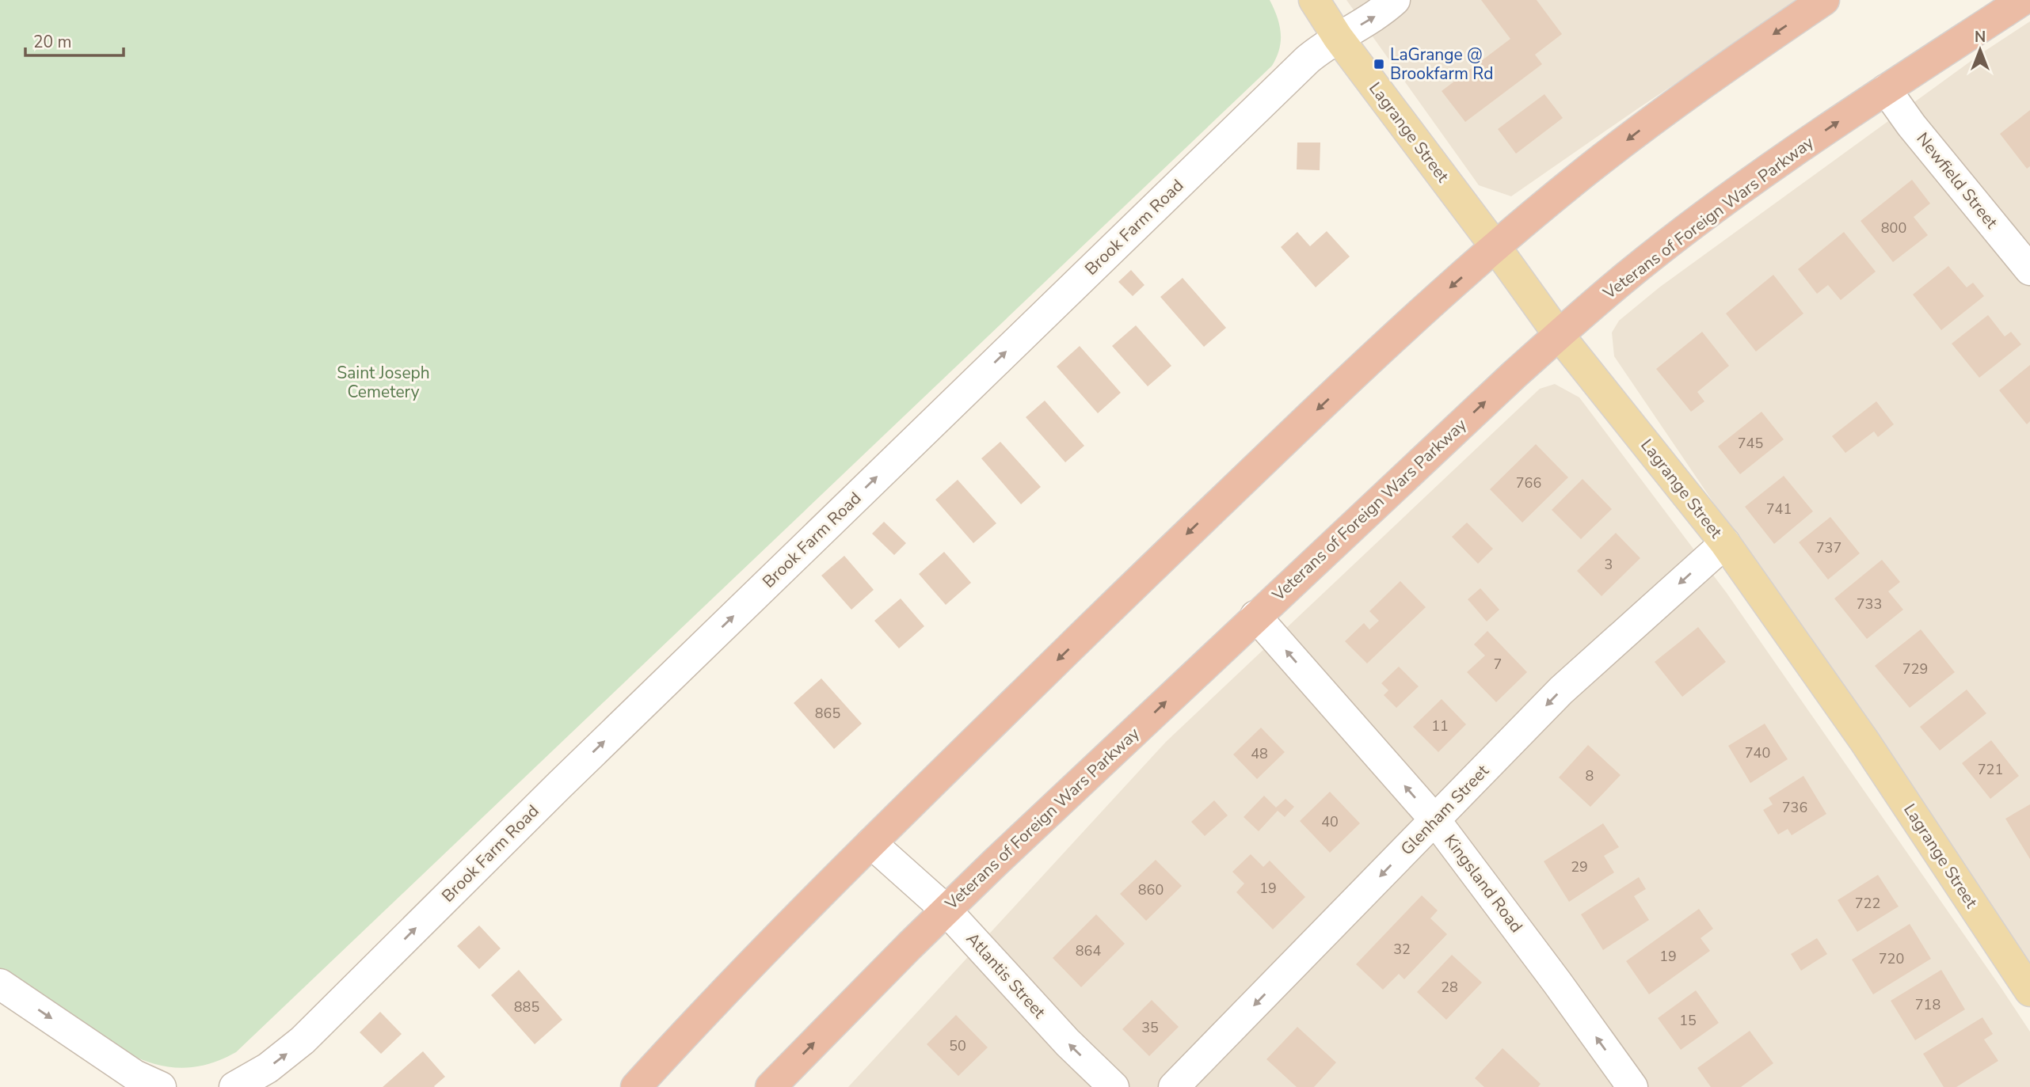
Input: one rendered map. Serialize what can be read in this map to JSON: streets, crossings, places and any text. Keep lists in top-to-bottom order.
{
  "streets": {
    "highway": ["Veterans of Foreign Wars Parkway"],
    "main road": ["Lagrange Street"],
    "street": [
      "Newfield Street",
      "Brook Farm Road",
      "Glenham Street",
      "Kingsland Road",
      "Atlantis Street"
    ]
  },
  "crossings": [
    ["Lagrange Street", "Veterans of Foreign Wars Parkway"],
    ["Lagrange Street", "Brook Farm Road"],
    ["Lagrange Street", "Glenham Street"],
    ["Newfield Street", "Veterans of Foreign Wars Parkway"],
    ["Veterans of Foreign Wars Parkway", "Kingsland Road"],
    ["Veterans of Foreign Wars Parkway", "Atlantis Street"],
    ["Glenham Street", "Kingsland Road"]
  ],
  "one_way": [
    "Brook Farm Road",
    "Glenham Street",
    "Kingsland Road",
    "Atlantis Street"
  ],
  "parks": ["Saint Joseph Cemetery"],
  "places": {
    "transit": ["LaGrange @ Brookfarm Rd"]
  },
  "house_numbers": [
    "800",
    "745",
    "766",
    "741",
    "737",
    "3",
    "733",
    "7",
    "729",
    "865",
    "11",
    "740",
    "48",
    "721",
    "8",
    "736",
    "40",
    "29",
    "19",
    "860",
    "722",
    "32",
    "864",
    "19",
    "720",
    "28",
    "718",
    "885",
    "15",
    "35",
    "50"
  ],
  "scale_bar": "20 m",
  "north": "top"
}
